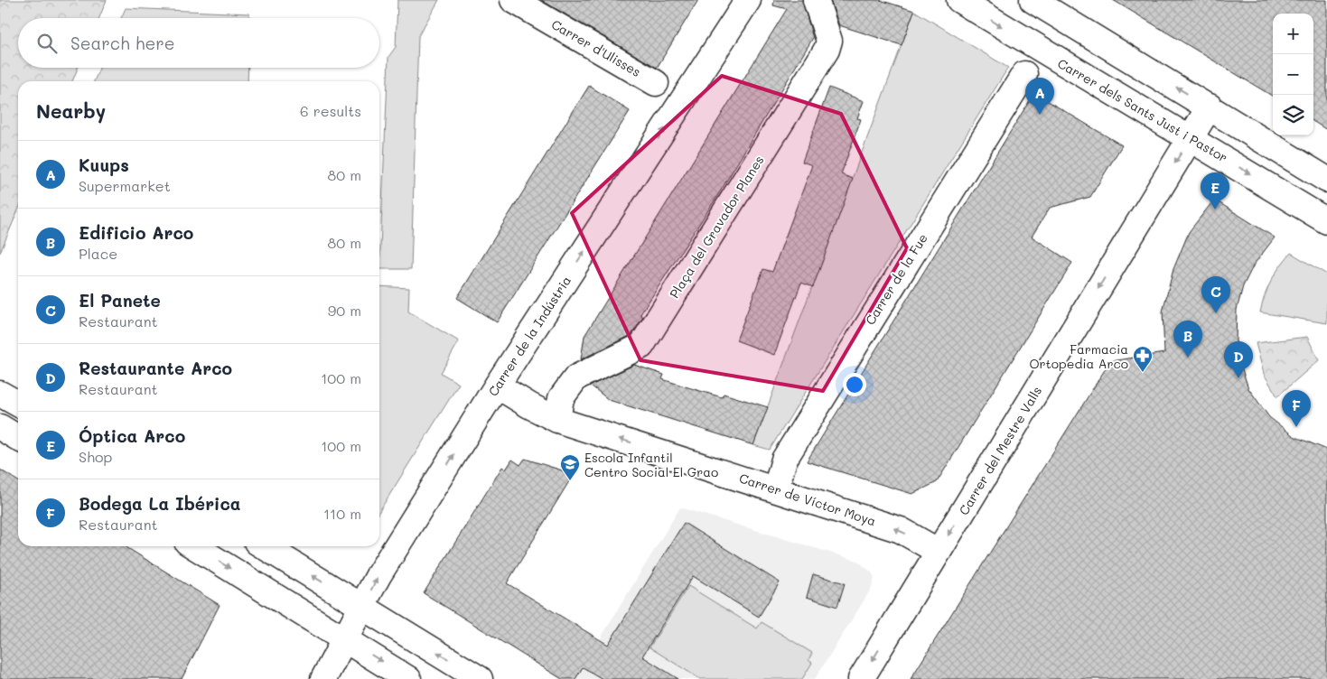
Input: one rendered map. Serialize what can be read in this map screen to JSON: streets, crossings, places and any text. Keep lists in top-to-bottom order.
{
  "streets": {
    "street": [
      "Carrer d'Ulisses",
      "Carrer dels Sants Just i Pastor",
      "Plaça del Gravador Planes",
      "Carrer de la Fue",
      "Carrer de la Indústria",
      "Carrer del Mestre Valls",
      "Carrer de Víctor Moya"
    ]
  },
  "crossings": [
    ["Carrer dels Sants Just i Pastor", "Carrer del Mestre Valls"],
    ["Plaça del Gravador Planes", "Carrer de Víctor Moya"],
    ["Carrer de la Fue", "Carrer de Víctor Moya"],
    ["Carrer de la Indústria", "Carrer de Víctor Moya"],
    ["Carrer del Mestre Valls", "Carrer de Víctor Moya"]
  ],
  "one_way": ["Carrer de la Indústria", "Carrer del Mestre Valls", "Carrer de Víctor Moya"],
  "places": {
    "pharmacy": ["Farmacia Ortopedia Arco"],
    "school or university": ["Escola Infantil Centro Social El Grao"]
  },
  "page": {
    "map_buttons": ["+", "−"],
    "search": "Search here",
    "pins": [
      "A",
      "E",
      "C",
      "B",
      "D",
      "F"
    ],
    "heading": ["Nearby", "6 results"],
    "list": [
      {
        "mark": "A",
        "name": "Kuups",
        "note": "Supermarket",
        "value": "80 m"
      },
      {
        "mark": "B",
        "name": "Edificio Arco",
        "note": "Place",
        "value": "80 m"
      },
      {
        "mark": "C",
        "name": "El Panete",
        "note": "Restaurant",
        "value": "90 m"
      },
      {
        "mark": "D",
        "name": "Restaurante Arco",
        "note": "Restaurant",
        "value": "100 m"
      },
      {
        "mark": "E",
        "name": "Óptica Arco",
        "note": "Shop",
        "value": "100 m"
      },
      {
        "mark": "F",
        "name": "Bodega La Ibérica",
        "note": "Restaurant",
        "value": "110 m"
      }
    ]
  }
}
